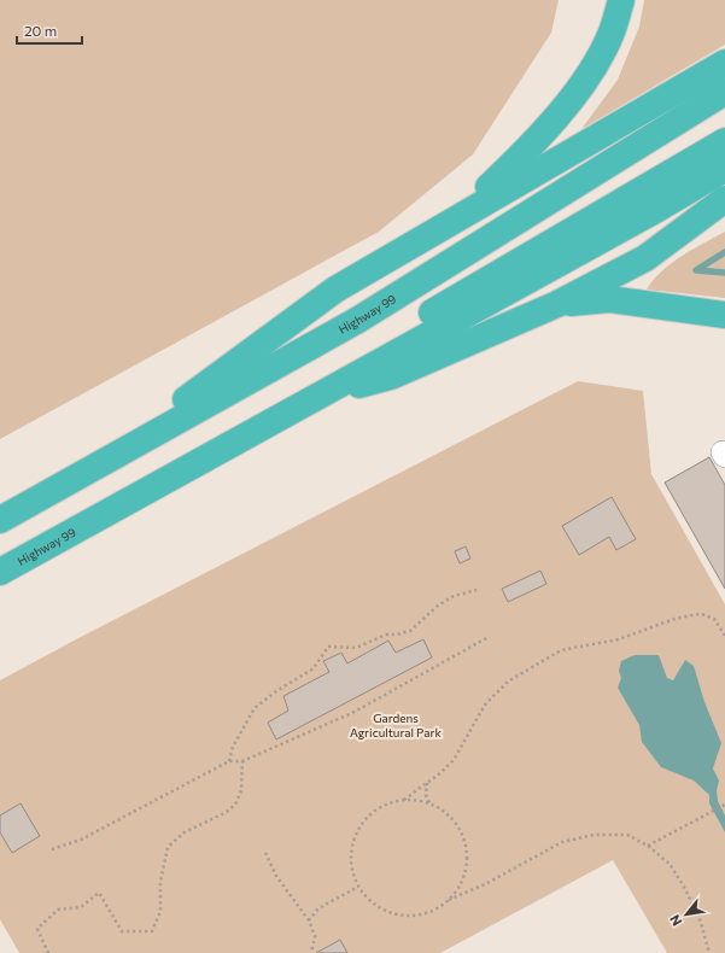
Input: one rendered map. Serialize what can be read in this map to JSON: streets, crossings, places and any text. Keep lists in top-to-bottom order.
{
  "streets": {
    "highway": ["Highway 99"]
  },
  "parks": ["Gardens Agricultural Park"],
  "scale_bar": "20 m",
  "north": "bottom left"
}
